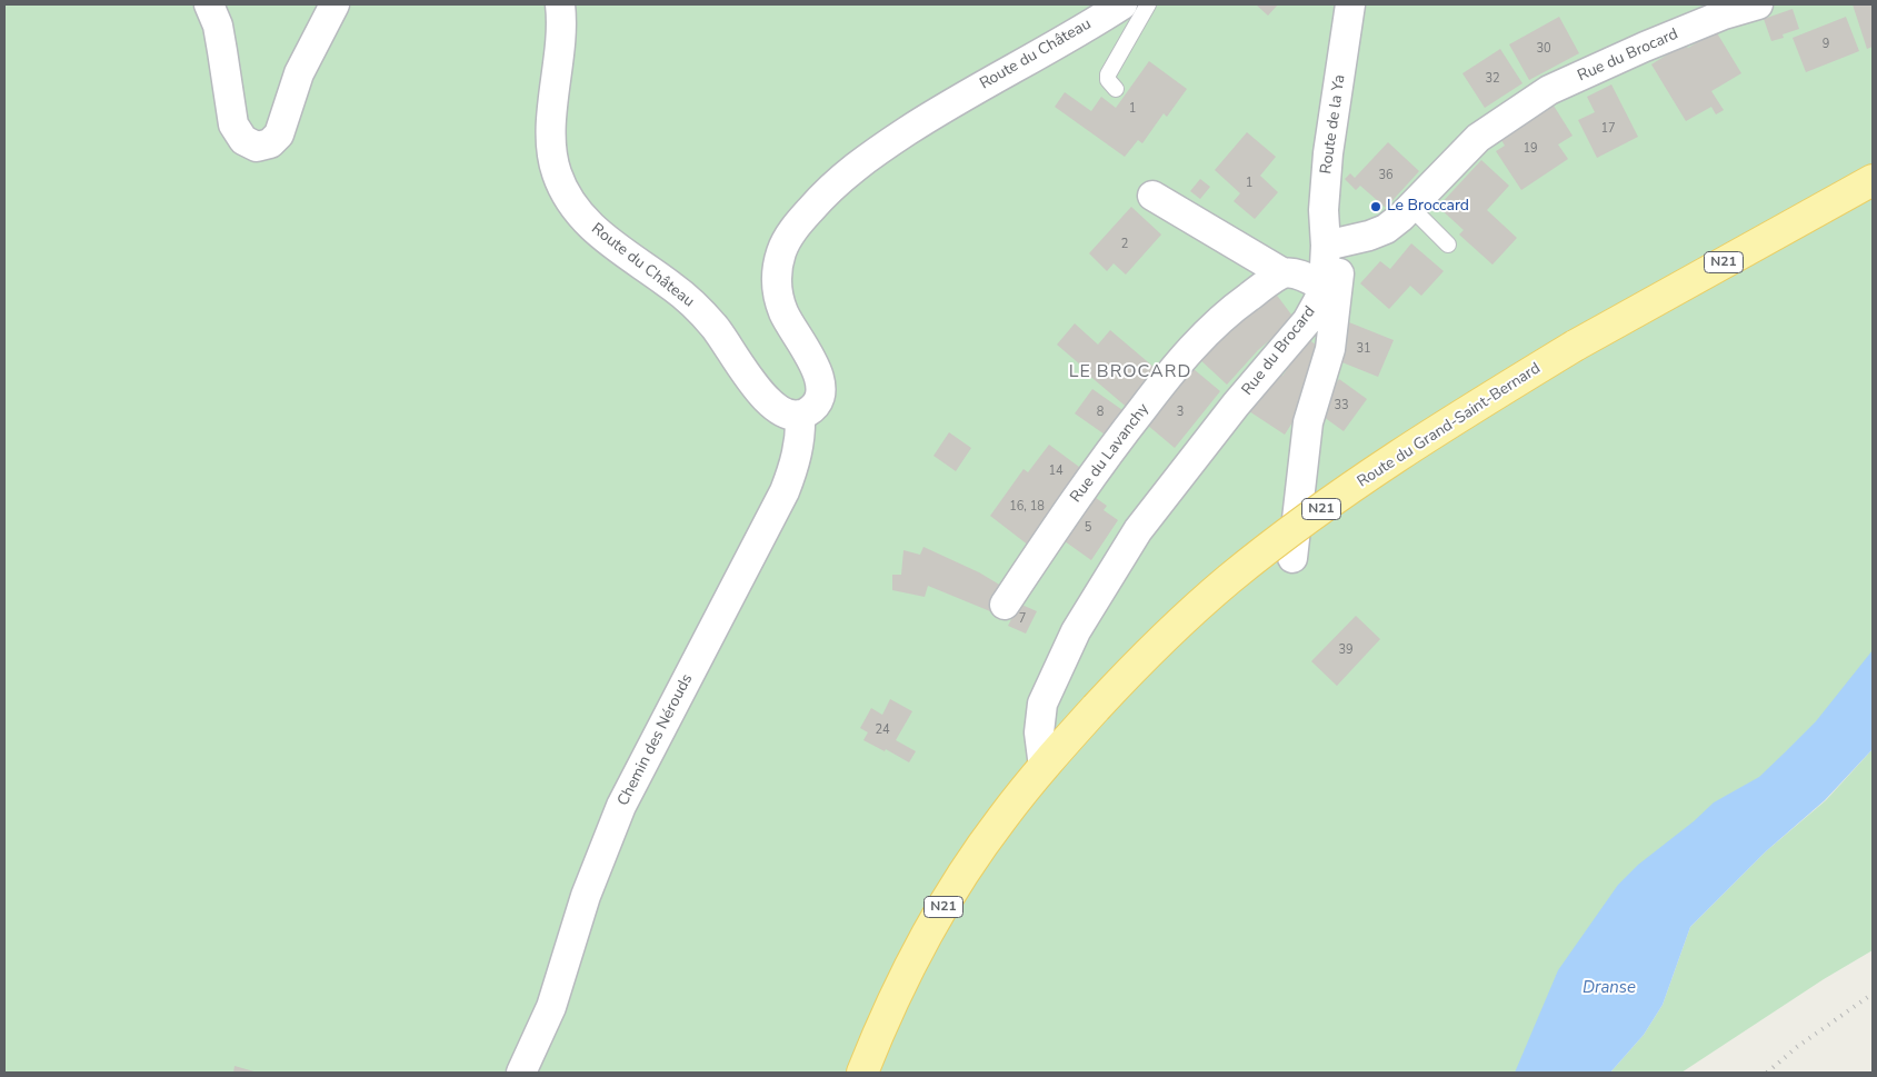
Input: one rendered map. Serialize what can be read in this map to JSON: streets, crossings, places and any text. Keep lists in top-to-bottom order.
{
  "streets": {
    "main road": ["N21", "Route du Grand-Saint-Bernard"],
    "street": [
      "Route du Château",
      "Rue du Brocard",
      "Route de la Ya",
      "Rue du Lavanchy",
      "Chemin des Nérouds"
    ]
  },
  "crossings": [
    ["Route du Château", "Chemin des Nérouds"],
    ["Rue du Brocard", "Route de la Ya"],
    ["Rue du Brocard", "Route du Grand-Saint-Bernard"]
  ],
  "districts": ["LE BROCARD"],
  "water": ["Dranse"],
  "places": ["Le Broccard"],
  "house_numbers": [
    "9",
    "30",
    "32",
    "1",
    "17",
    "19",
    "36",
    "1",
    "2",
    "31",
    "33",
    "8",
    "3",
    "14",
    "16, 18",
    "5",
    "7",
    "39",
    "24"
  ]
}
